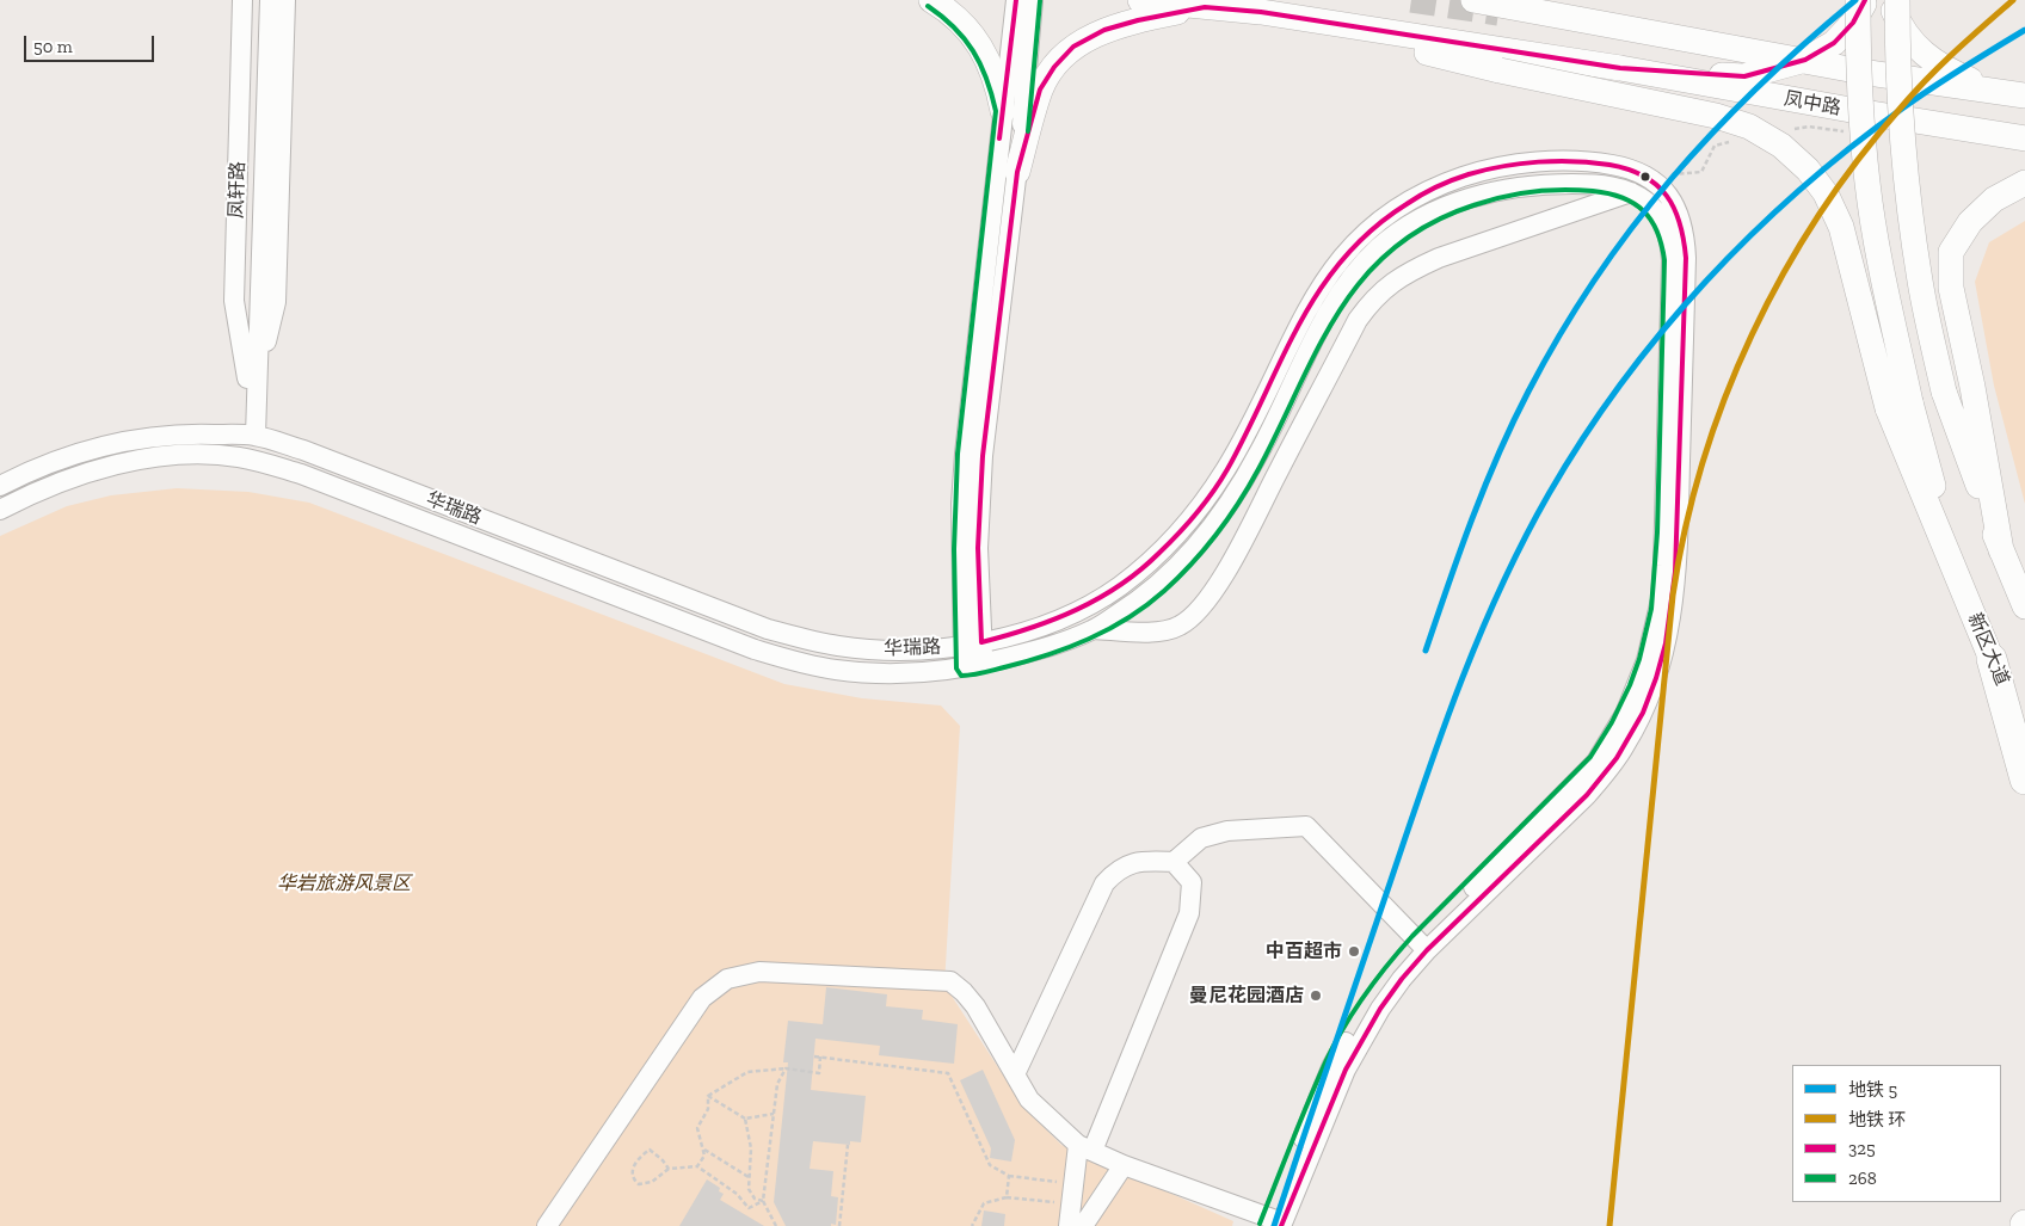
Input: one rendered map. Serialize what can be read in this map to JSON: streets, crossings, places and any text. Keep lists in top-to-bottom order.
{
  "streets": {
    "main road": ["凤中路", "新区大道"],
    "street": ["凤轩路", "华瑞路"]
  },
  "crossings": [
    ["凤轩路", "华瑞路"]
  ],
  "parks": ["华岩旅游风景区"],
  "places": ["中百超市", "曼尼花园酒店"],
  "lines": [
    "metro line 5",
    "metro line 环",
    "transit line 325",
    "transit line 268"
  ],
  "legend": [
    "地铁 5",
    "地铁 环",
    "325",
    "268"
  ],
  "scale_bar": "50 m"
}
